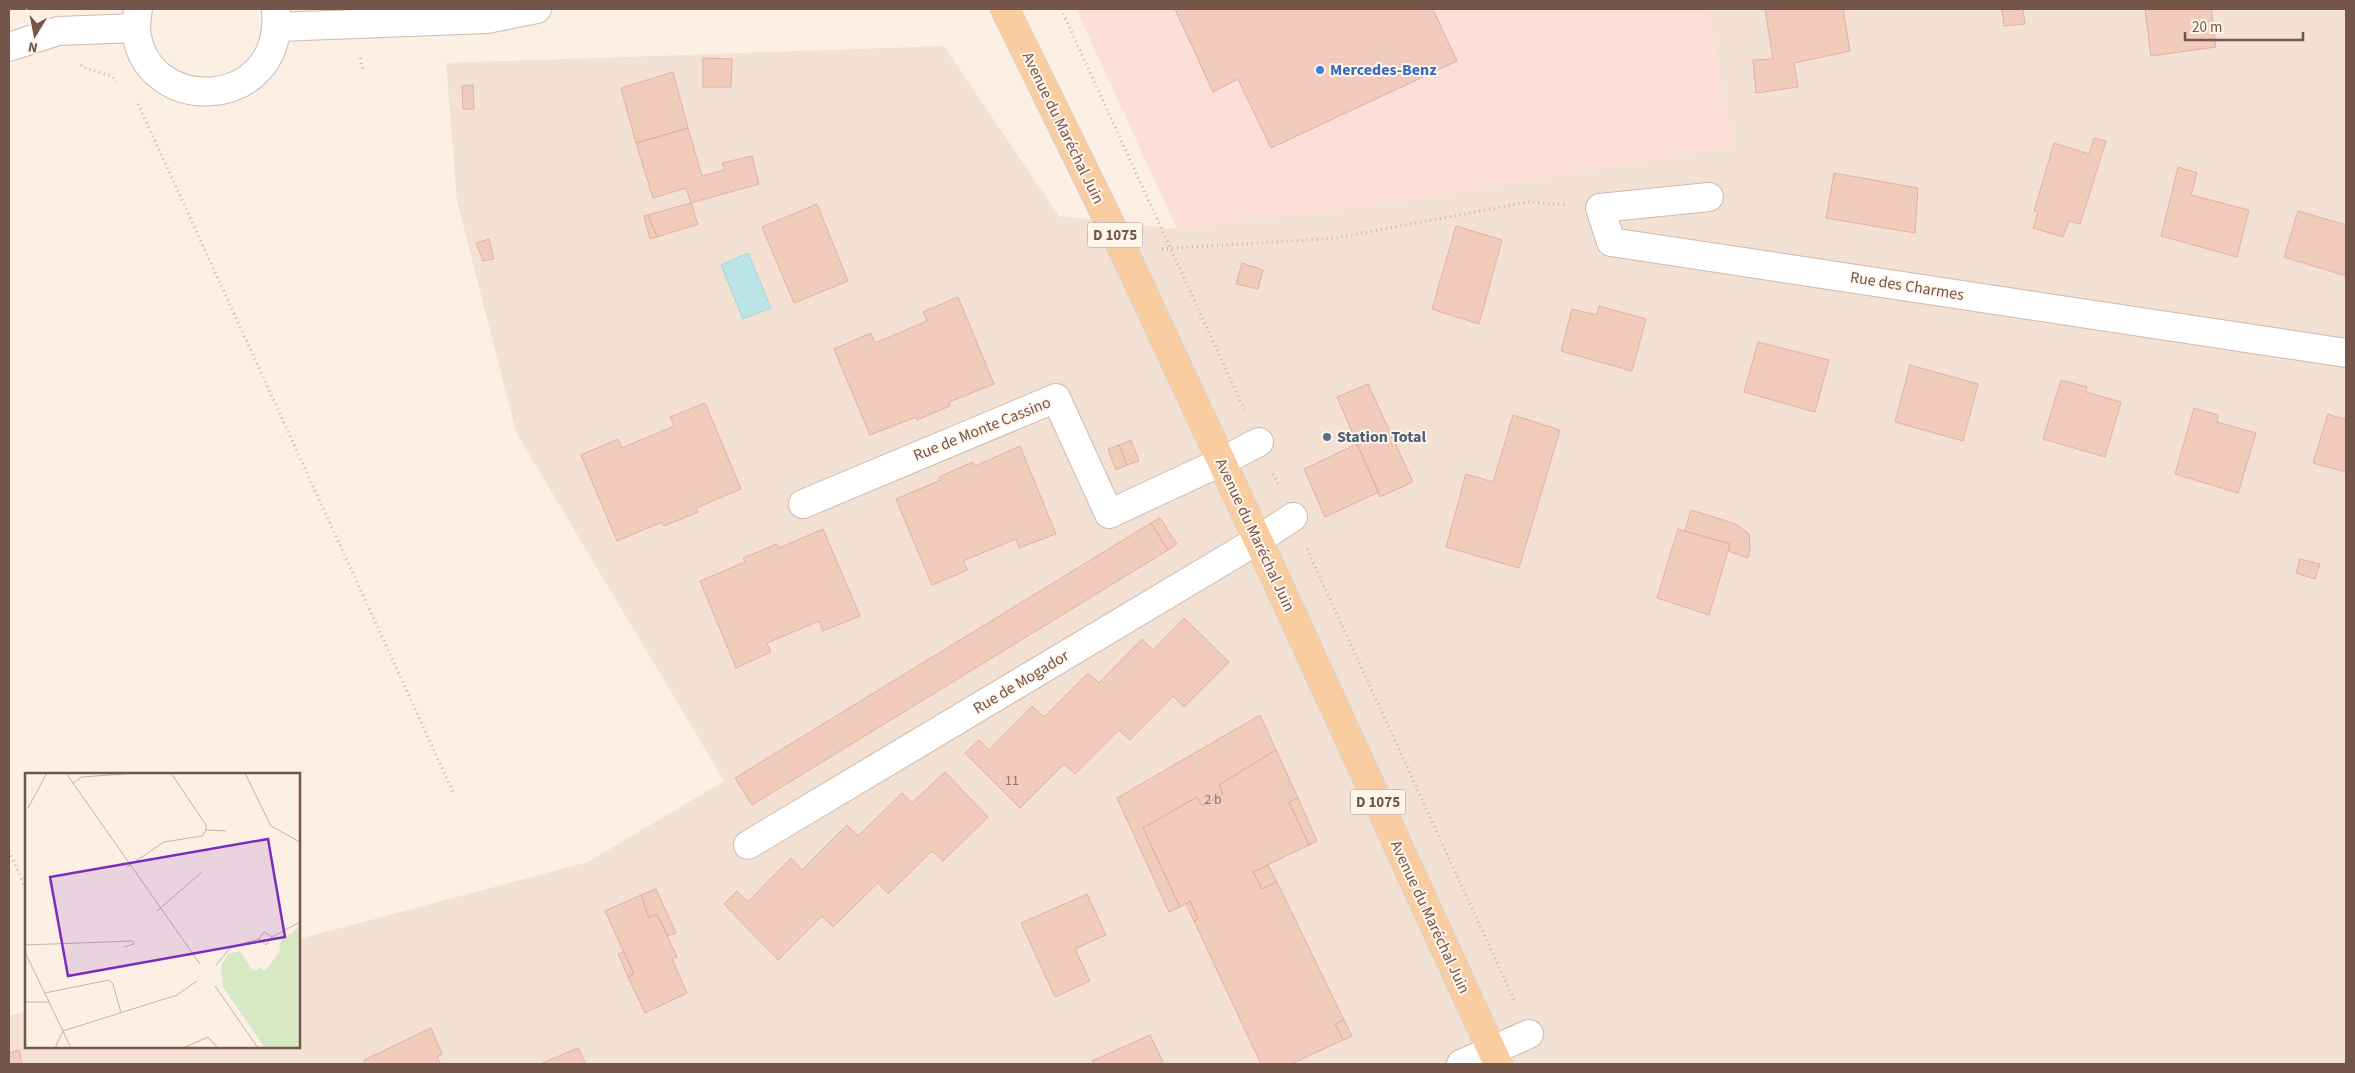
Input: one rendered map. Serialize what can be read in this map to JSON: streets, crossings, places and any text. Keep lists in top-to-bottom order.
{
  "streets": {
    "main road": ["Avenue du Maréchal Juin", "D 1075"],
    "street": ["Rue des Charmes", "Rue de Monte Cassino", "Rue de Mogador"]
  },
  "crossings": [
    ["Avenue du Maréchal Juin", "Rue de Monte Cassino"],
    ["Avenue du Maréchal Juin", "Rue de Mogador"]
  ],
  "places": ["Mercedes-Benz", "Station Total"],
  "house_numbers": ["11", "2 b"],
  "scale_bar": "20 m",
  "north": "bottom"
}
